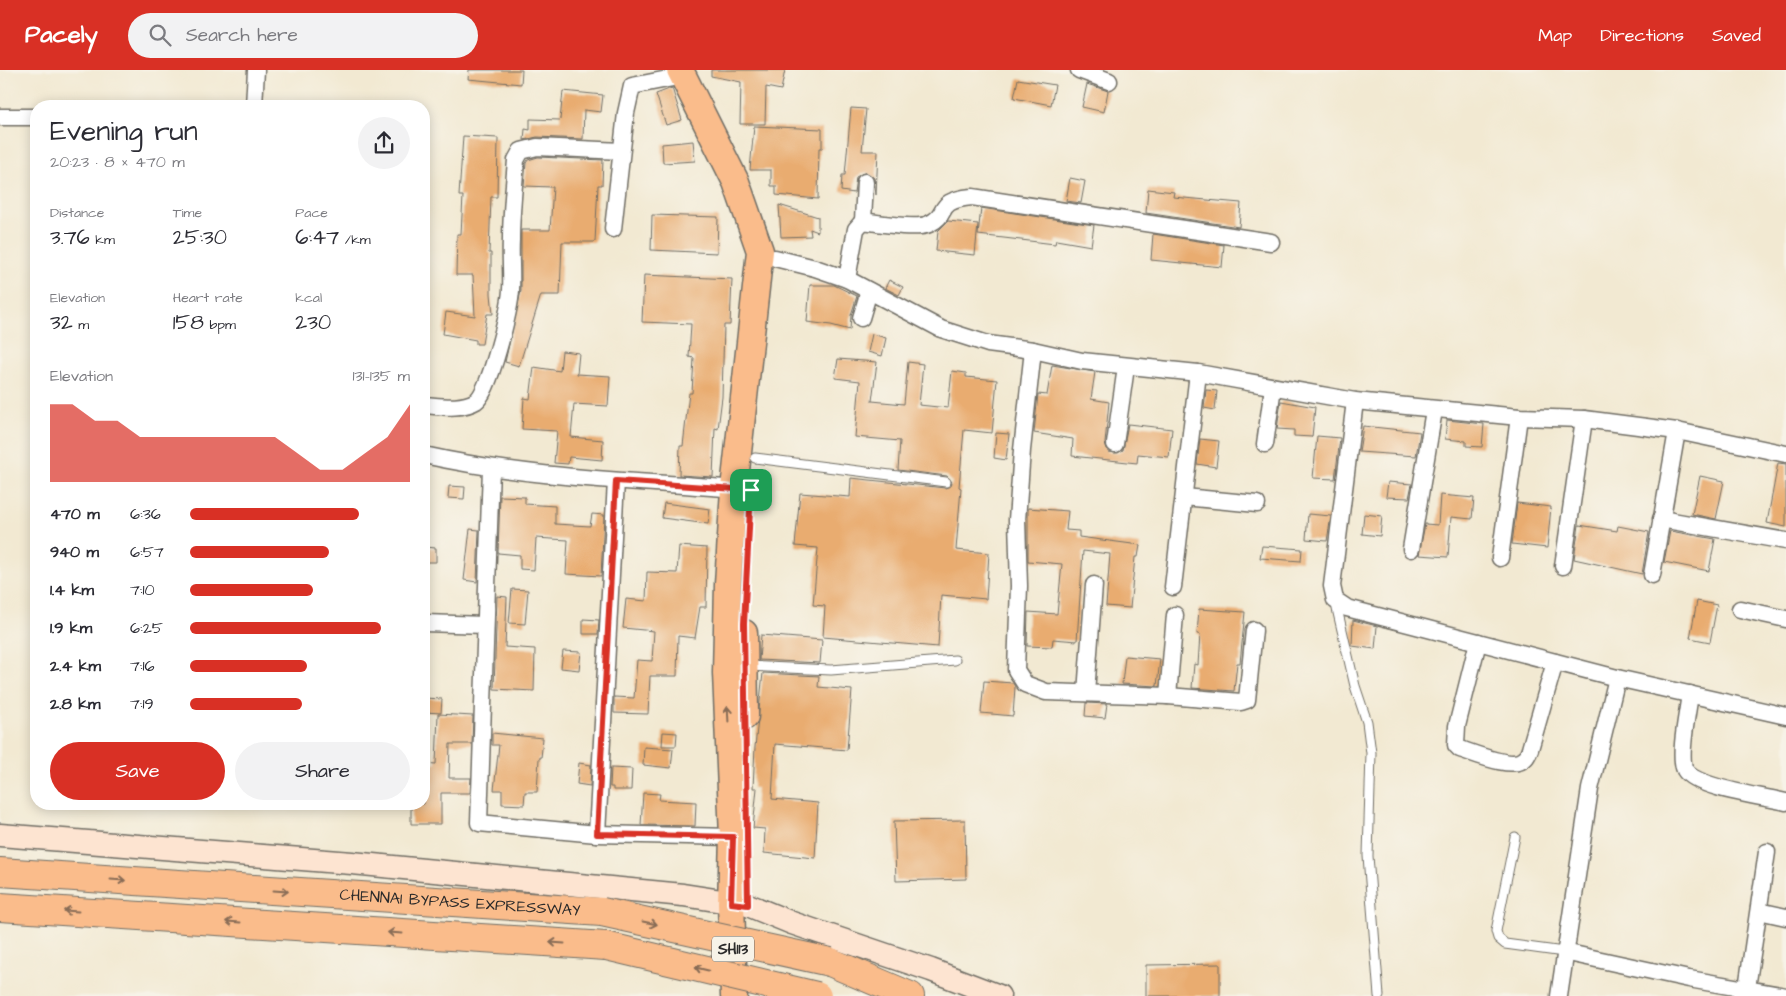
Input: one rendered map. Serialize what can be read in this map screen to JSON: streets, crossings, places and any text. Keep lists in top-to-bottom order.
{
  "streets": {
    "highway": ["CHENNAI BYPASS EXPRESSWAY"],
    "main road": ["SH113"]
  },
  "page": {
    "header": "Pacely",
    "search": "Search here",
    "nav": ["Map", "Directions", "Saved"],
    "heading": ["Evening run", "20:23 · 8 × 470 m"],
    "stats": [
      ["Distance", "3.76 km"],
      ["Time", "25:30"],
      ["Pace", "6:47 /km"],
      ["Elevation", "32 m"],
      ["Heart rate", "158 bpm"],
      ["kcal", "230"]
    ],
    "chart": ["Elevation", "131–135 m"],
    "list": [
      {
        "name": "470 m",
        "note": "6:36"
      },
      {
        "name": "940 m",
        "note": "6:57"
      },
      {
        "name": "1.4 km",
        "note": "7:10"
      },
      {
        "name": "1.9 km",
        "note": "6:25"
      },
      {
        "name": "2.4 km",
        "note": "7:16"
      },
      {
        "name": "2.8 km",
        "note": "7:19"
      }
    ],
    "buttons": ["Save", "Share"]
  }
}
